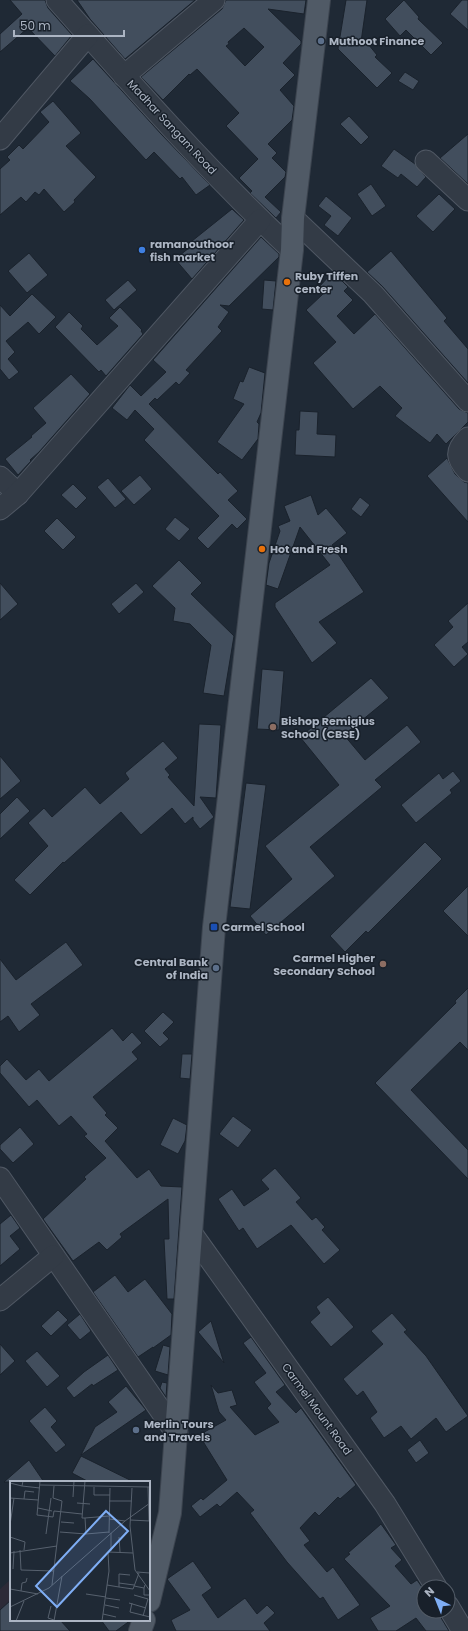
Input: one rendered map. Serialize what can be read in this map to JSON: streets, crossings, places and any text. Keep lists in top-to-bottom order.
{
  "streets": {
    "street": ["Madhar Sangam Road", "Carmel Mount Road"]
  },
  "places": {
    "other": [
      "Muthoot Finance",
      "ramanouthoor fish market",
      "Ruby Tiffen center",
      "Hot and Fresh",
      "Bishop Remigius School (CBSE)",
      "Carmel Higher Secondary School",
      "Central Bank of India",
      "Merlin Tours and Travels"
    ],
    "transit": ["Carmel School"]
  },
  "scale_bar": "50 m",
  "north": "top left"
}
